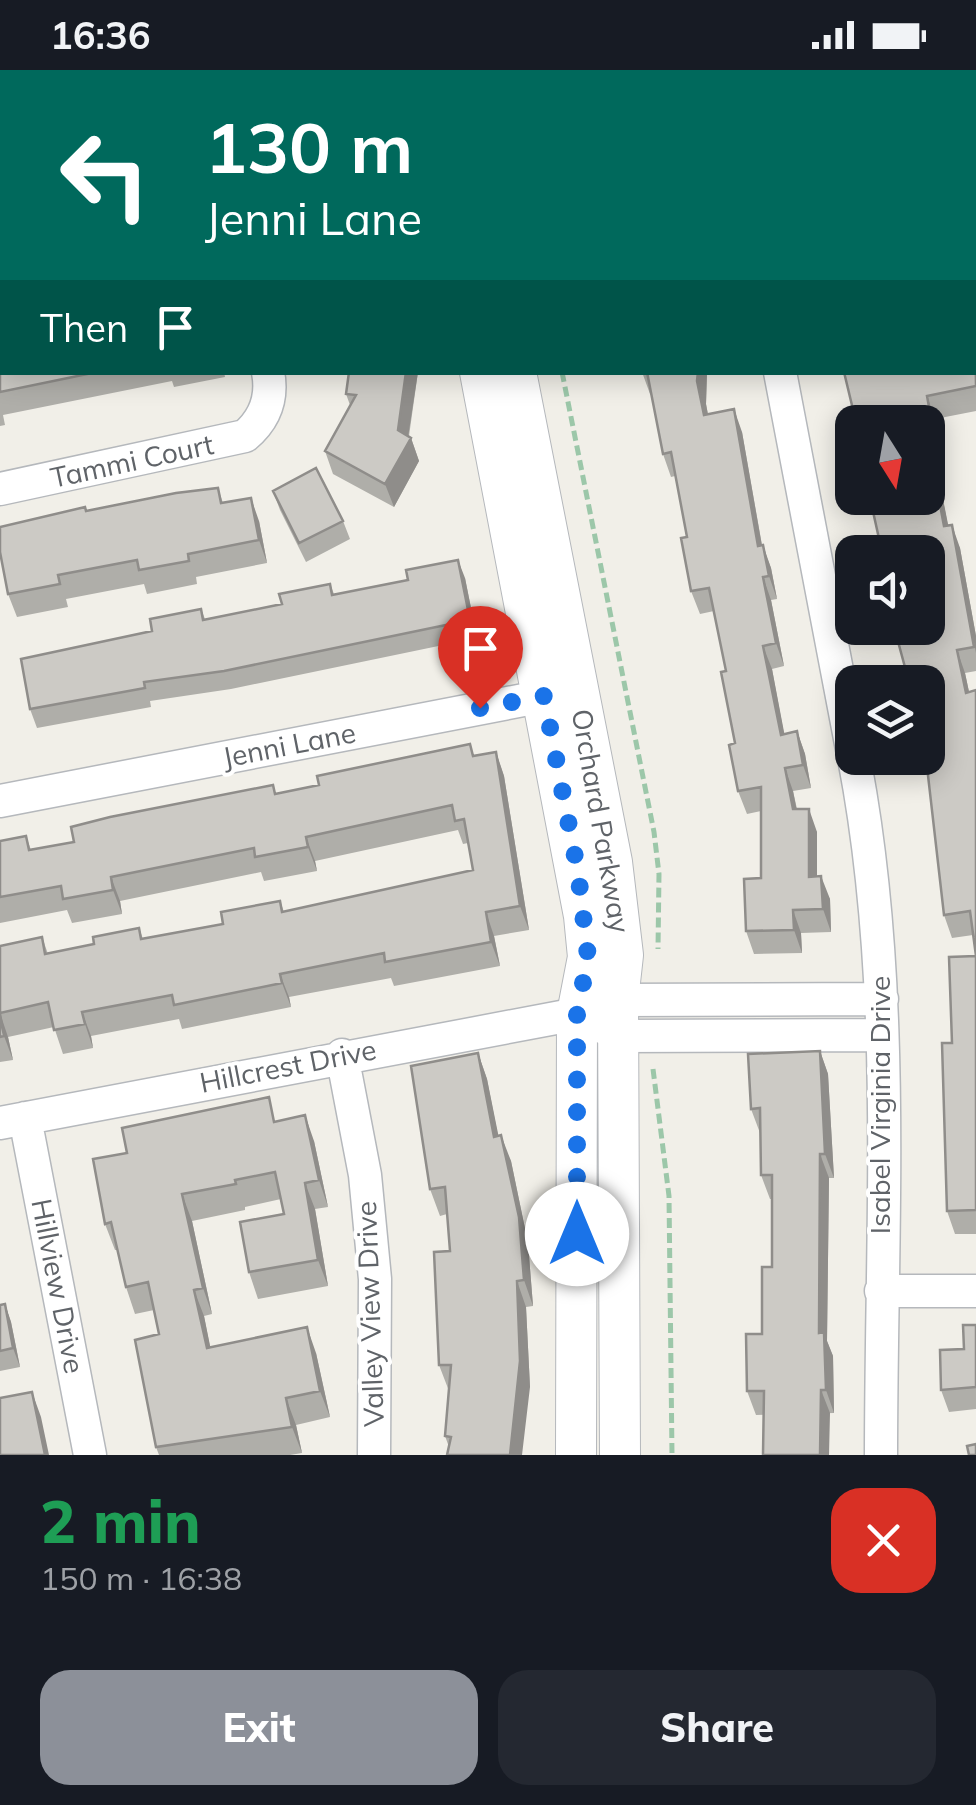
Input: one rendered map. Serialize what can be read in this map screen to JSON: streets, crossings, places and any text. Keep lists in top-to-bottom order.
{
  "streets": {
    "street": [
      "Tammi Court",
      "Jenni Lane",
      "Orchard Parkway",
      "Hillcrest Drive",
      "Isabel Virginia Drive",
      "Hillview Drive",
      "Valley View Drive"
    ]
  },
  "crossings": [
    ["Jenni Lane", "Orchard Parkway"],
    ["Orchard Parkway", "Hillcrest Drive"],
    ["Hillcrest Drive", "Hillview Drive"],
    ["Hillcrest Drive", "Valley View Drive"]
  ],
  "north": "bottom",
  "page": {
    "status": "16:36",
    "turn": ["130 m", "Jenni Lane"],
    "then": "Then",
    "heading": ["2 min", "150 m · 16:38"],
    "buttons": ["Exit", "Share"]
  }
}
